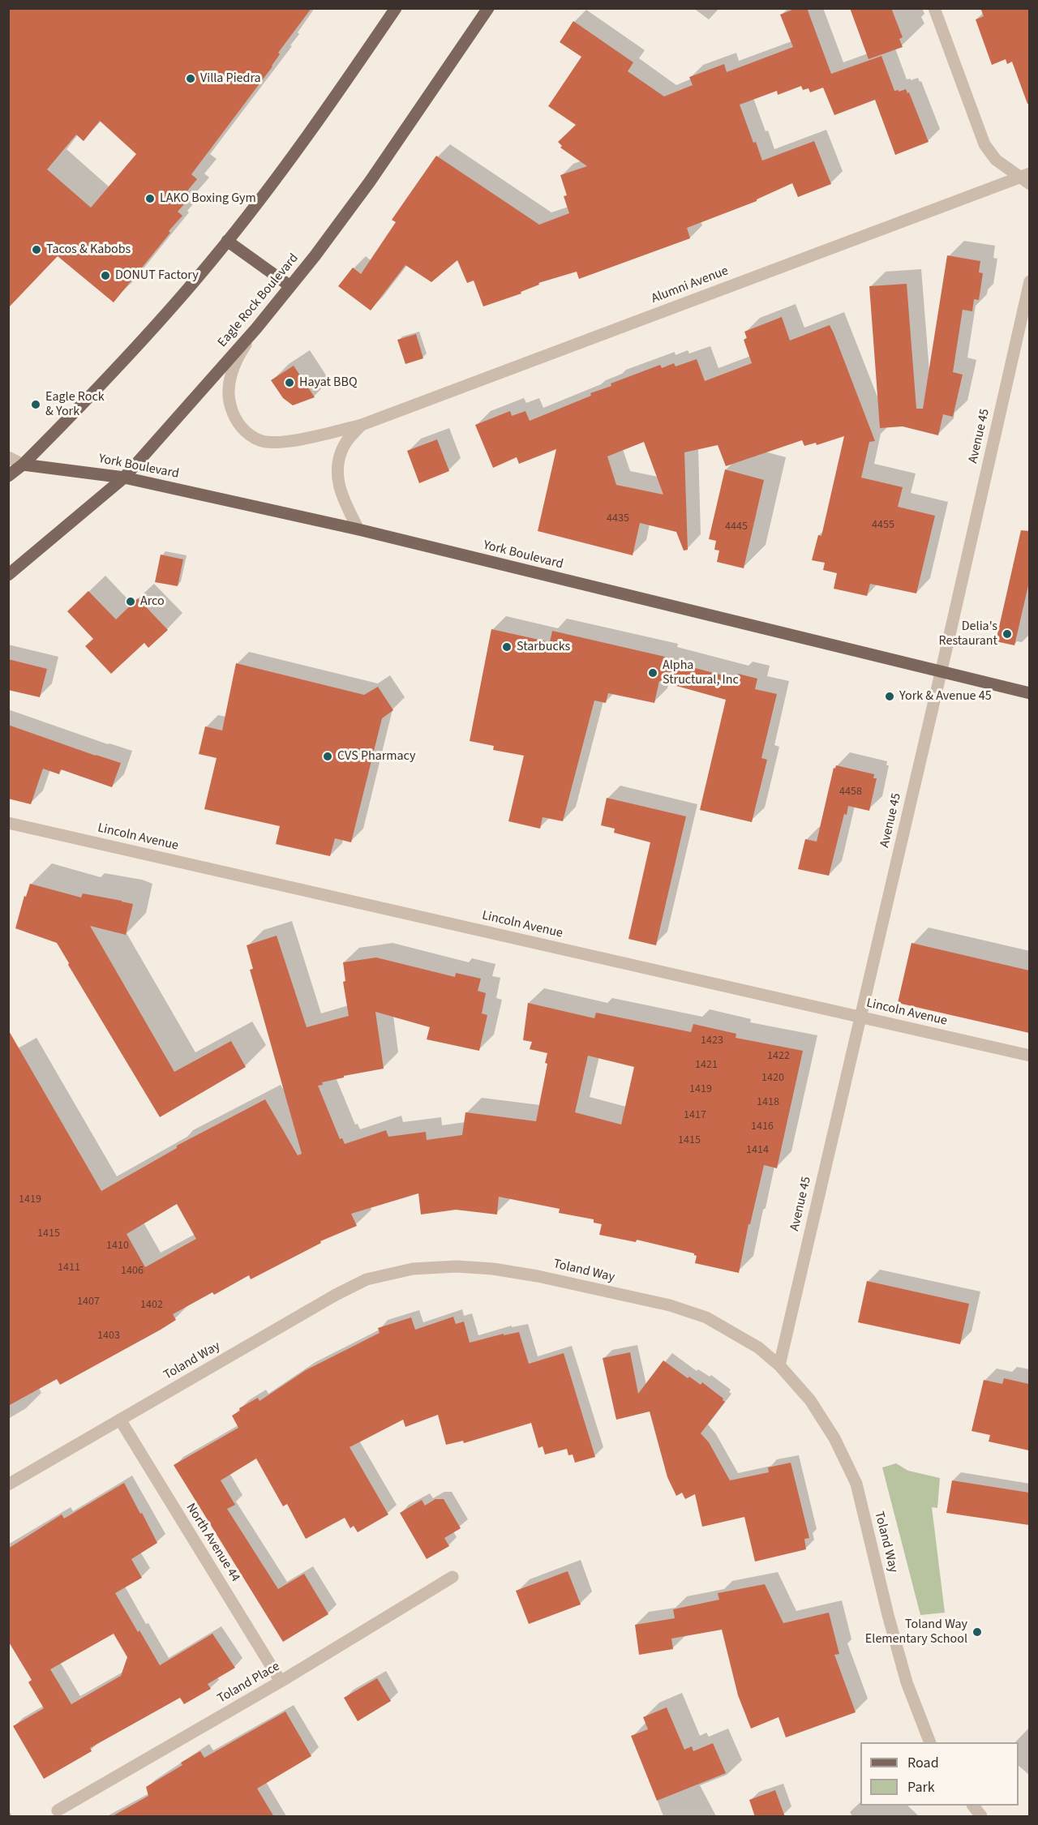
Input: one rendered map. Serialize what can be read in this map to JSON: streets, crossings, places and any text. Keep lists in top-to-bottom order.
{
  "streets": {
    "main road": ["Eagle Rock Boulevard", "York Boulevard"],
    "street": [
      "Alumni Avenue",
      "Avenue 45",
      "Lincoln Avenue",
      "Toland Way",
      "North Avenue 44",
      "Toland Place"
    ]
  },
  "crossings": [
    ["Alumni Avenue", "Eagle Rock Boulevard"],
    ["Alumni Avenue", "York Boulevard"],
    ["Eagle Rock Boulevard", "York Boulevard"],
    ["Avenue 45", "York Boulevard"],
    ["Avenue 45", "Lincoln Avenue"],
    ["Avenue 45", "Toland Way"],
    ["Toland Way", "North Avenue 44"],
    ["North Avenue 44", "Toland Place"]
  ],
  "places": [
    "Villa Piedra",
    "LAKO Boxing Gym",
    "Tacos & Kabobs",
    "DONUT Factory",
    "Hayat BBQ",
    "Eagle Rock & York",
    "Arco",
    "Delia's Restaurant",
    "Starbucks",
    "Alpha Structural, Inc",
    "York & Avenue 45",
    "CVS Pharmacy",
    "Toland Way Elementary School"
  ],
  "house_numbers": [
    "4435",
    "4455",
    "4445",
    "4458",
    "1423",
    "1422",
    "1421",
    "1420",
    "1419",
    "1418",
    "1417",
    "1416",
    "1415",
    "1414",
    "1419",
    "1415",
    "1410",
    "1411",
    "1406",
    "1407",
    "1402",
    "1403"
  ],
  "legend": ["Road", "Park"]
}
